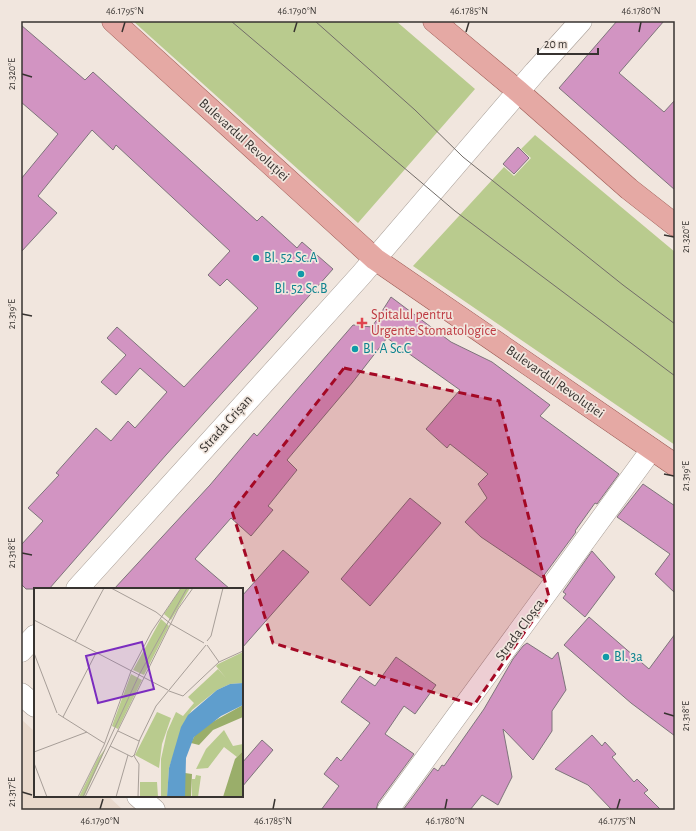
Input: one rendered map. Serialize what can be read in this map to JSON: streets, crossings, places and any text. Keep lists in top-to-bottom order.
{
  "streets": {
    "main road": ["Bulevardul Revoluției", "Strada Crișan"],
    "street": ["Strada Cloșca"]
  },
  "crossings": [
    ["Bulevardul Revoluției", "Strada Crișan"],
    ["Bulevardul Revoluției", "Strada Cloșca"]
  ],
  "places": {
    "other": [
      "Bl. 52 Sc.A",
      "Bl. 52 Sc.B",
      "Bl. A Sc.C",
      "Bl. 3a"
    ],
    "health": ["Spitalul pentru Urgente Stomatologice"]
  },
  "scale_bar": "20 m",
  "coordinates": [
    "46.1795°N",
    "46.1790°N",
    "46.1785°N",
    "46.1780°N",
    "21.320°E",
    "21.319°E",
    "21.318°E",
    "21.317°E",
    "46.1775°N"
  ]
}
